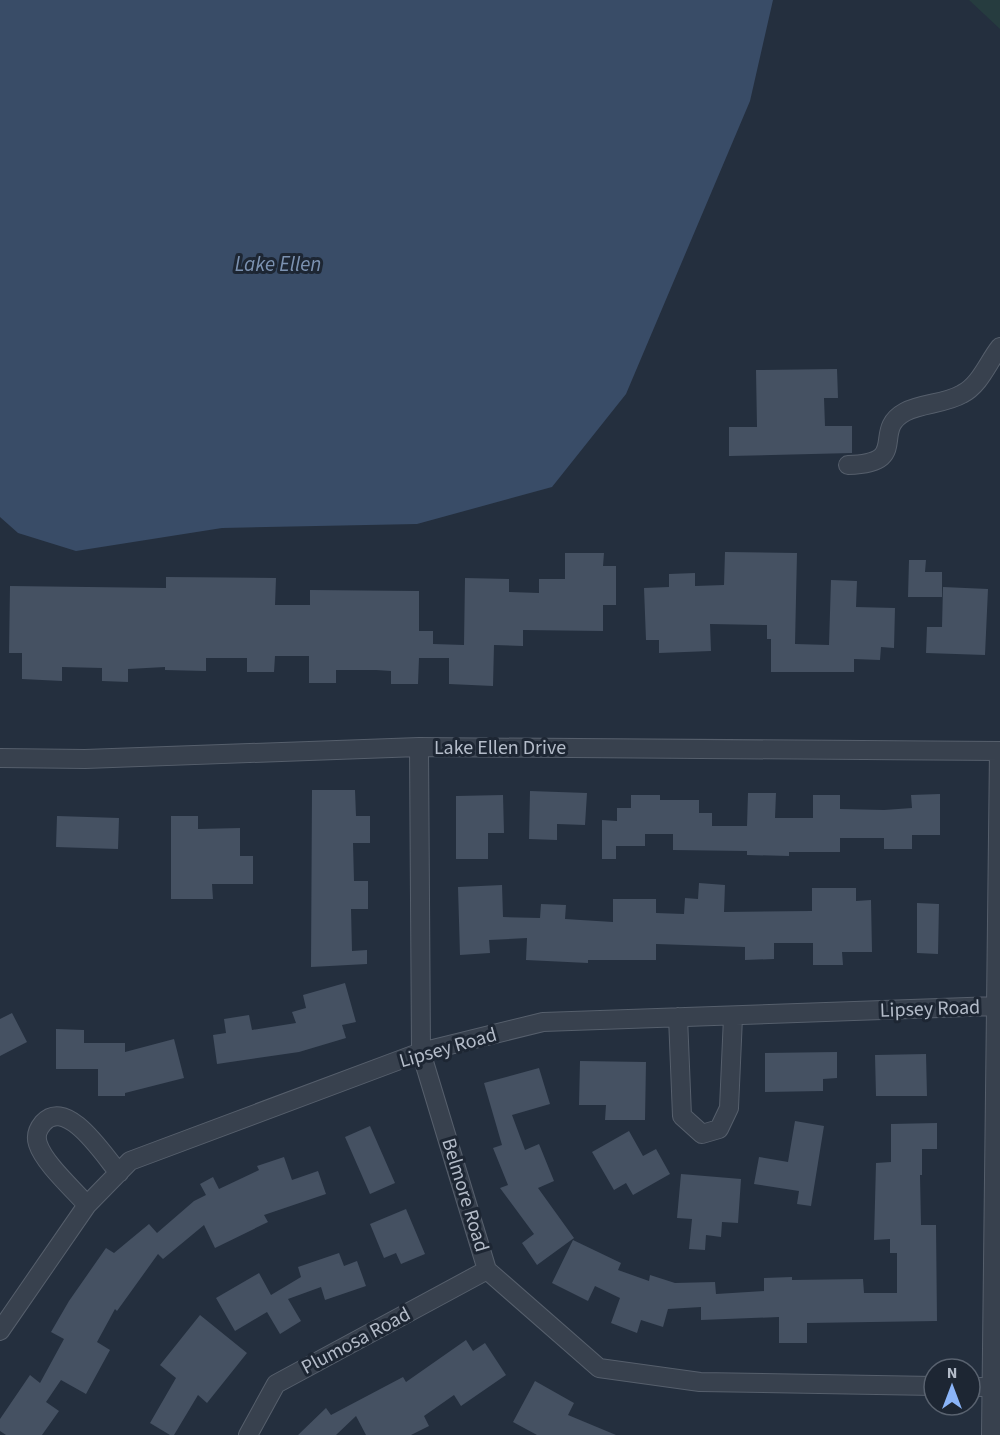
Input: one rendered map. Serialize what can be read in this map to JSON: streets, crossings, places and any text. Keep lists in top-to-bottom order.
{
  "streets": {
    "street": [
      "Lake Ellen Drive",
      "Lipsey Road",
      "Belmore Road",
      "Plumosa Road"
    ]
  },
  "crossings": [
    ["Lake Ellen Drive", "Belmore Road"],
    ["Lipsey Road", "Belmore Road"],
    ["Belmore Road", "Plumosa Road"]
  ],
  "water": ["Lake Ellen"],
  "north": "top"
}
